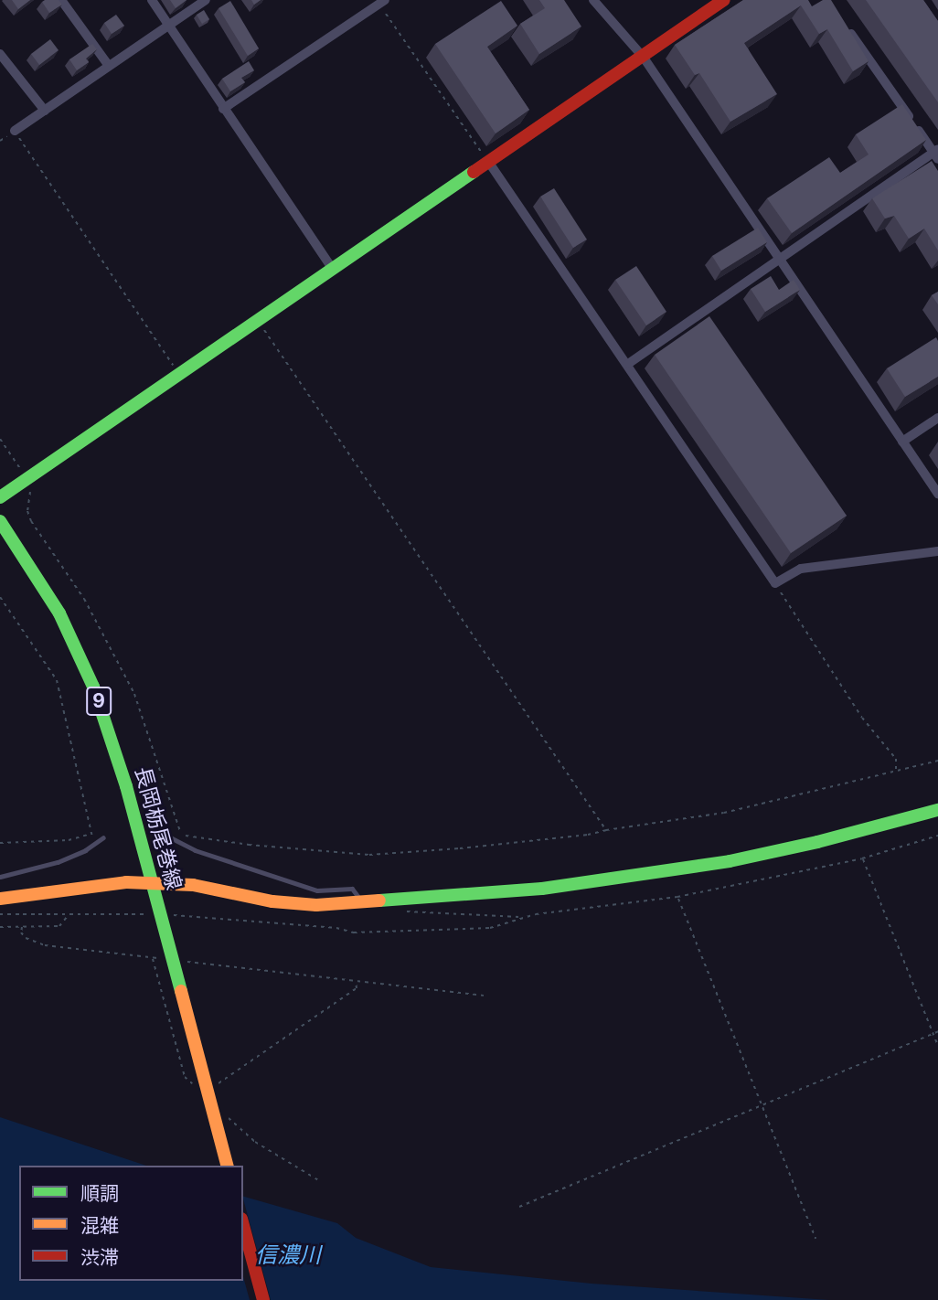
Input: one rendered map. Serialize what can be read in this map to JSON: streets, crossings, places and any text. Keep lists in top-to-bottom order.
{
  "streets": {
    "street": ["9", "長岡栃尾巻線"]
  },
  "water": ["信濃川"],
  "legend": ["順調", "混雑", "渋滞"]
}
